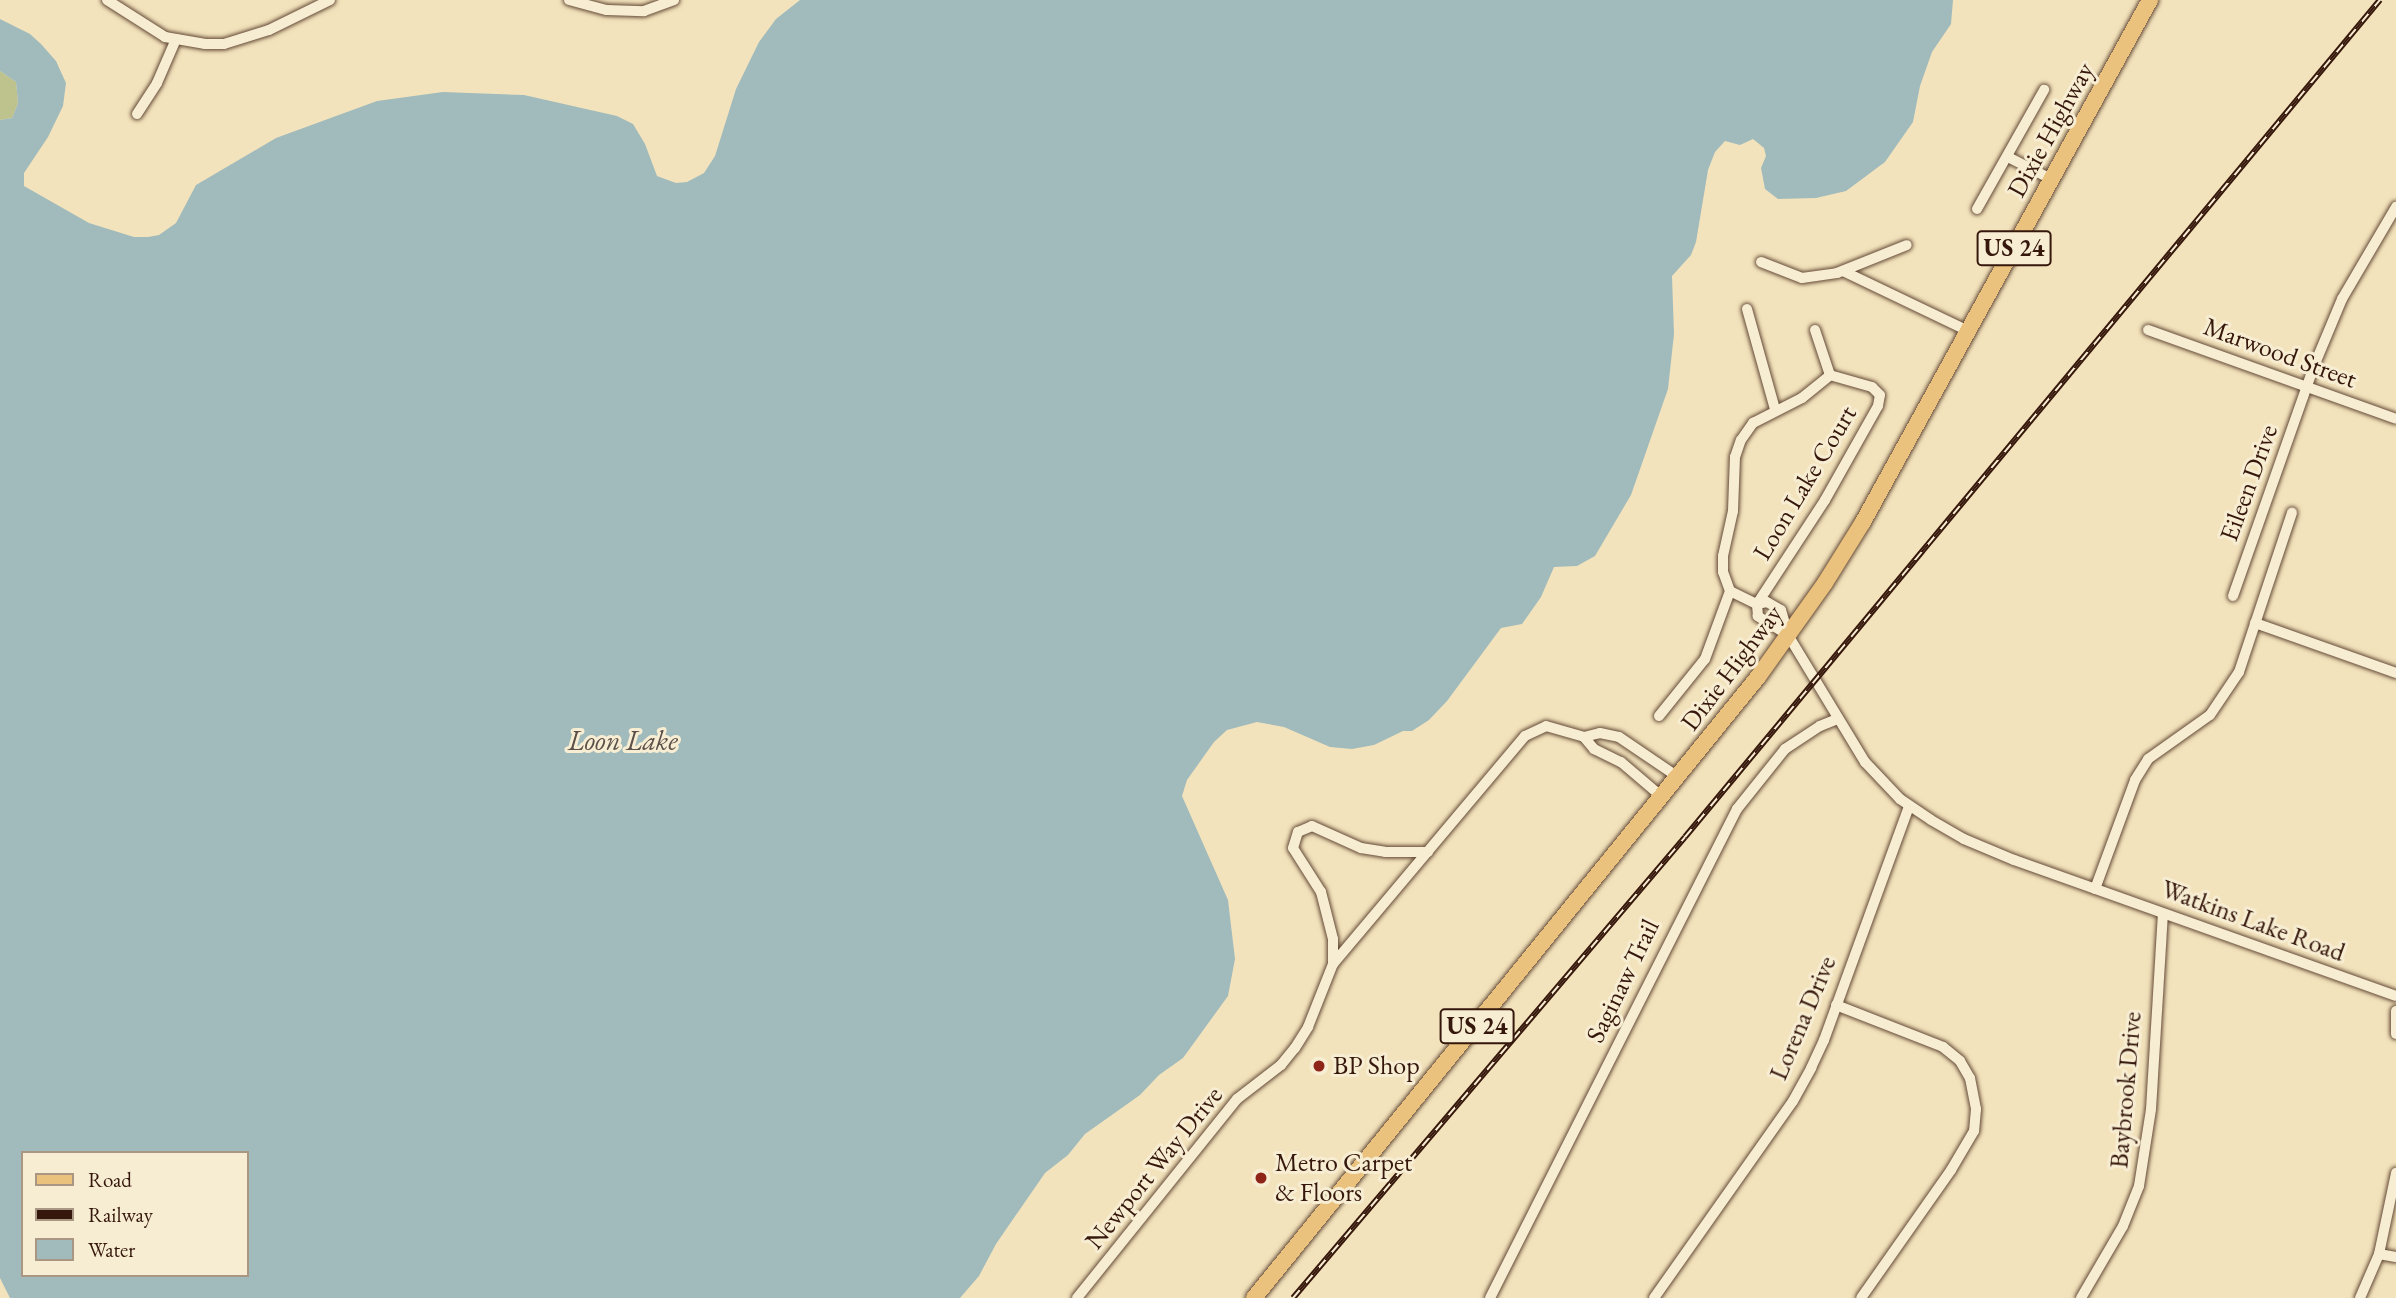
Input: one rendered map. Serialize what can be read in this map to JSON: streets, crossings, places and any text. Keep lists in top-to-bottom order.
{
  "streets": {
    "main road": ["Dixie Highway", "US 24"],
    "street": [
      "Marwood Street",
      "Loon Lake Court",
      "Eileen Drive",
      "Watkins Lake Road",
      "Saginaw Trail",
      "Lorena Drive",
      "Baybrook Drive",
      "Newport Way Drive"
    ]
  },
  "crossings": [
    ["Dixie Highway", "Watkins Lake Road"],
    ["Dixie Highway", "Newport Way Drive"],
    ["Marwood Street", "Eileen Drive"],
    ["Loon Lake Court", "Watkins Lake Road"],
    ["Watkins Lake Road", "Saginaw Trail"],
    ["Watkins Lake Road", "Lorena Drive"],
    ["Watkins Lake Road", "Baybrook Drive"]
  ],
  "water": ["Loon Lake"],
  "places": ["BP Shop", "Metro Carpet & Floors"],
  "legend": ["Road", "Railway", "Water"]
}
